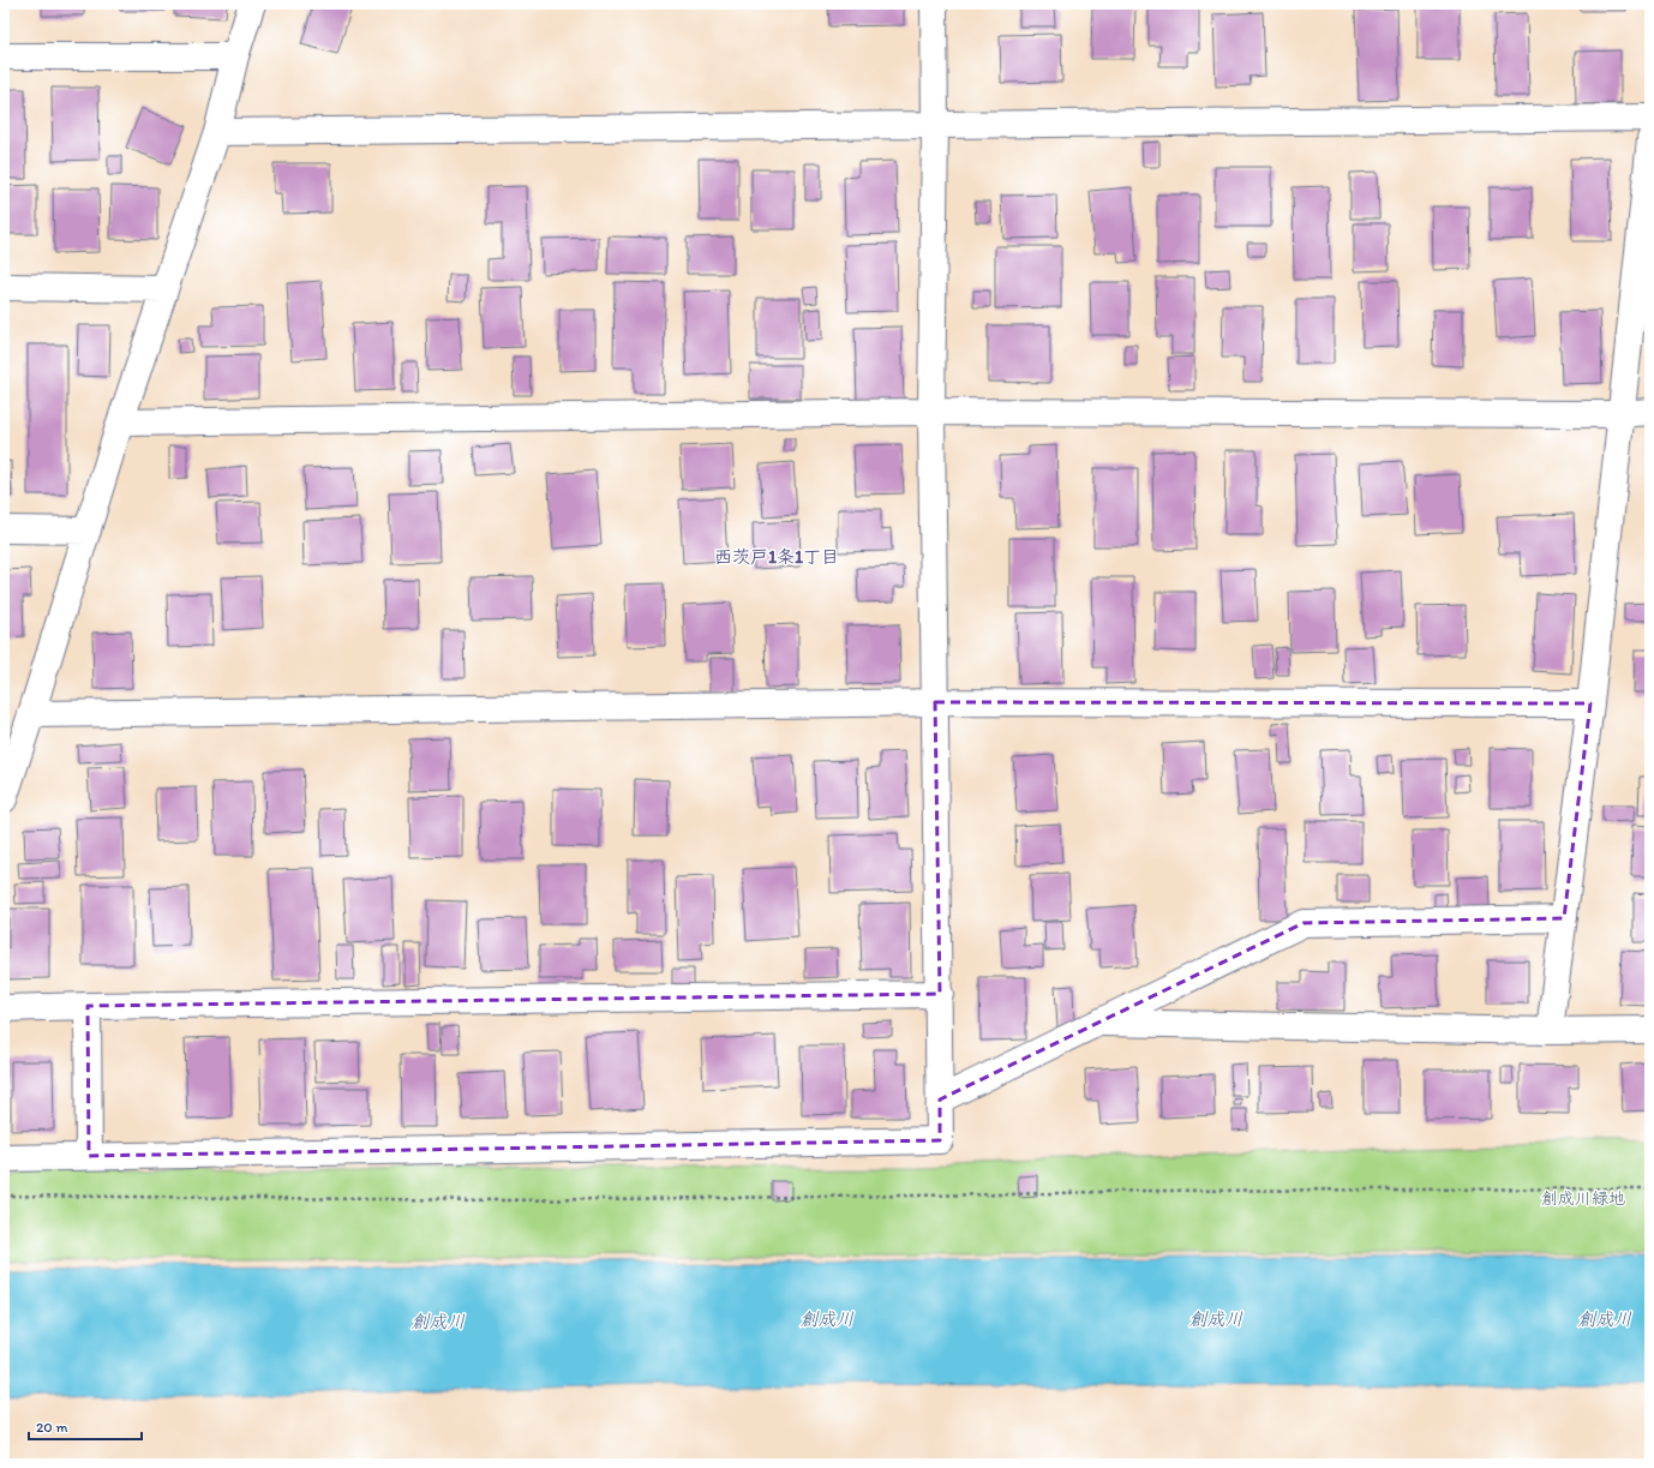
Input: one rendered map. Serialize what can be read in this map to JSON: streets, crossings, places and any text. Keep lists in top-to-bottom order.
{
  "districts": ["西茨戸1条1丁目"],
  "water": ["創成川"],
  "parks": ["創成川緑地"],
  "scale_bar": "20 m"
}
